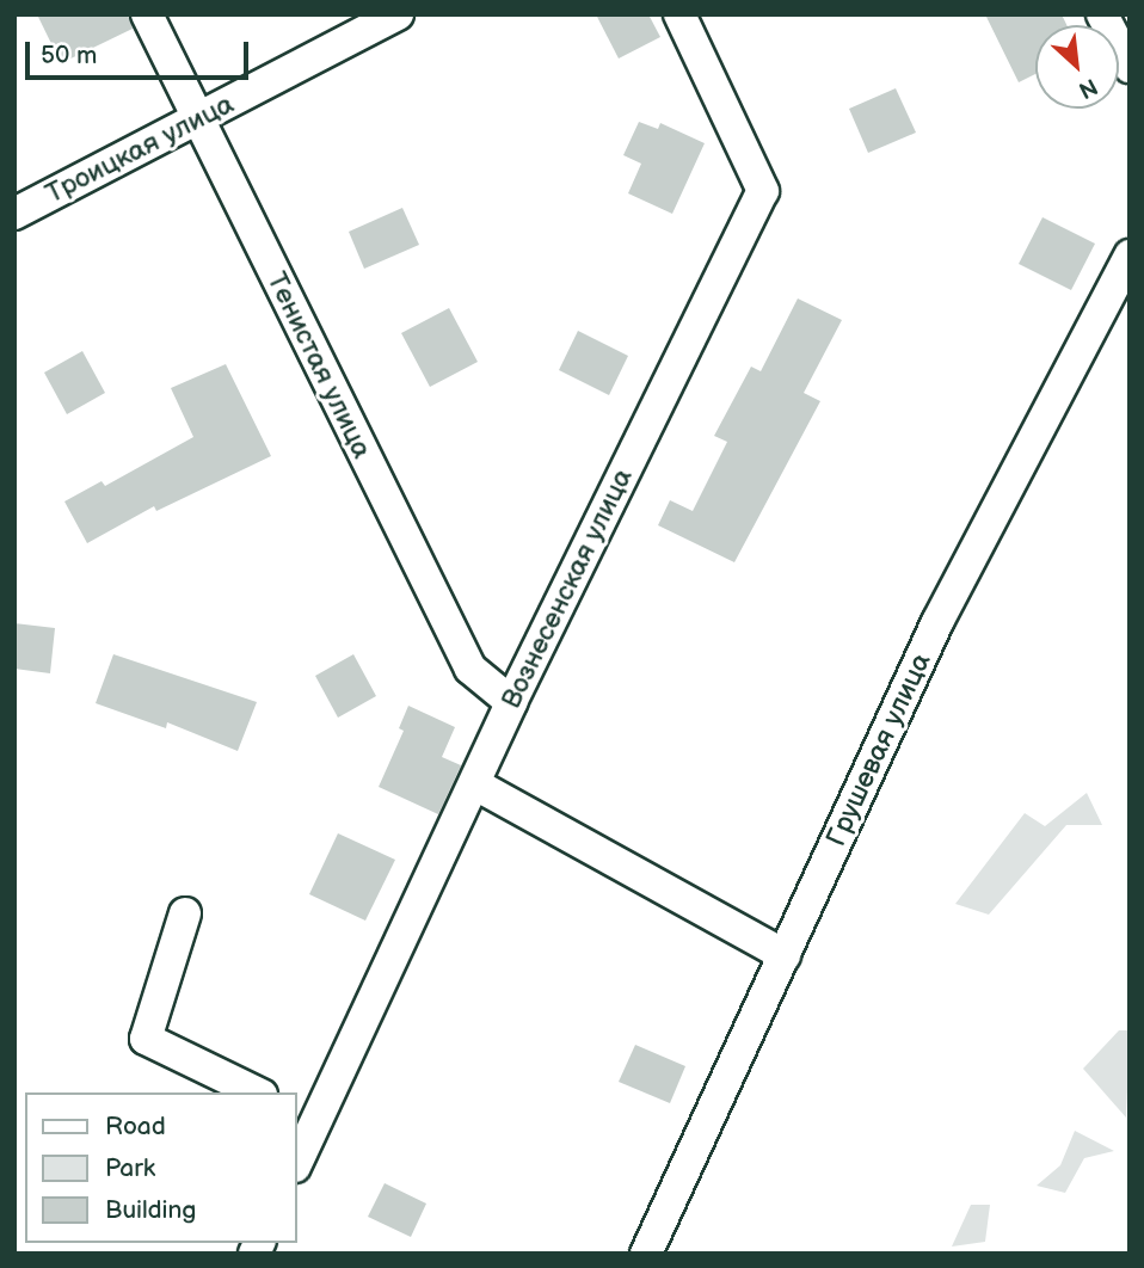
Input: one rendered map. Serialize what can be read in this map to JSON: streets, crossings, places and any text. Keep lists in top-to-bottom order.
{
  "streets": {
    "street": [
      "Троицкая улица",
      "Тенистая улица",
      "Вознесенская улица",
      "Грушевая улица"
    ]
  },
  "crossings": [
    ["Троицкая улица", "Тенистая улица"],
    ["Тенистая улица", "Вознесенская улица"]
  ],
  "legend": ["Road", "Park", "Building"],
  "scale_bar": "50 m",
  "north": "bottom right"
}
